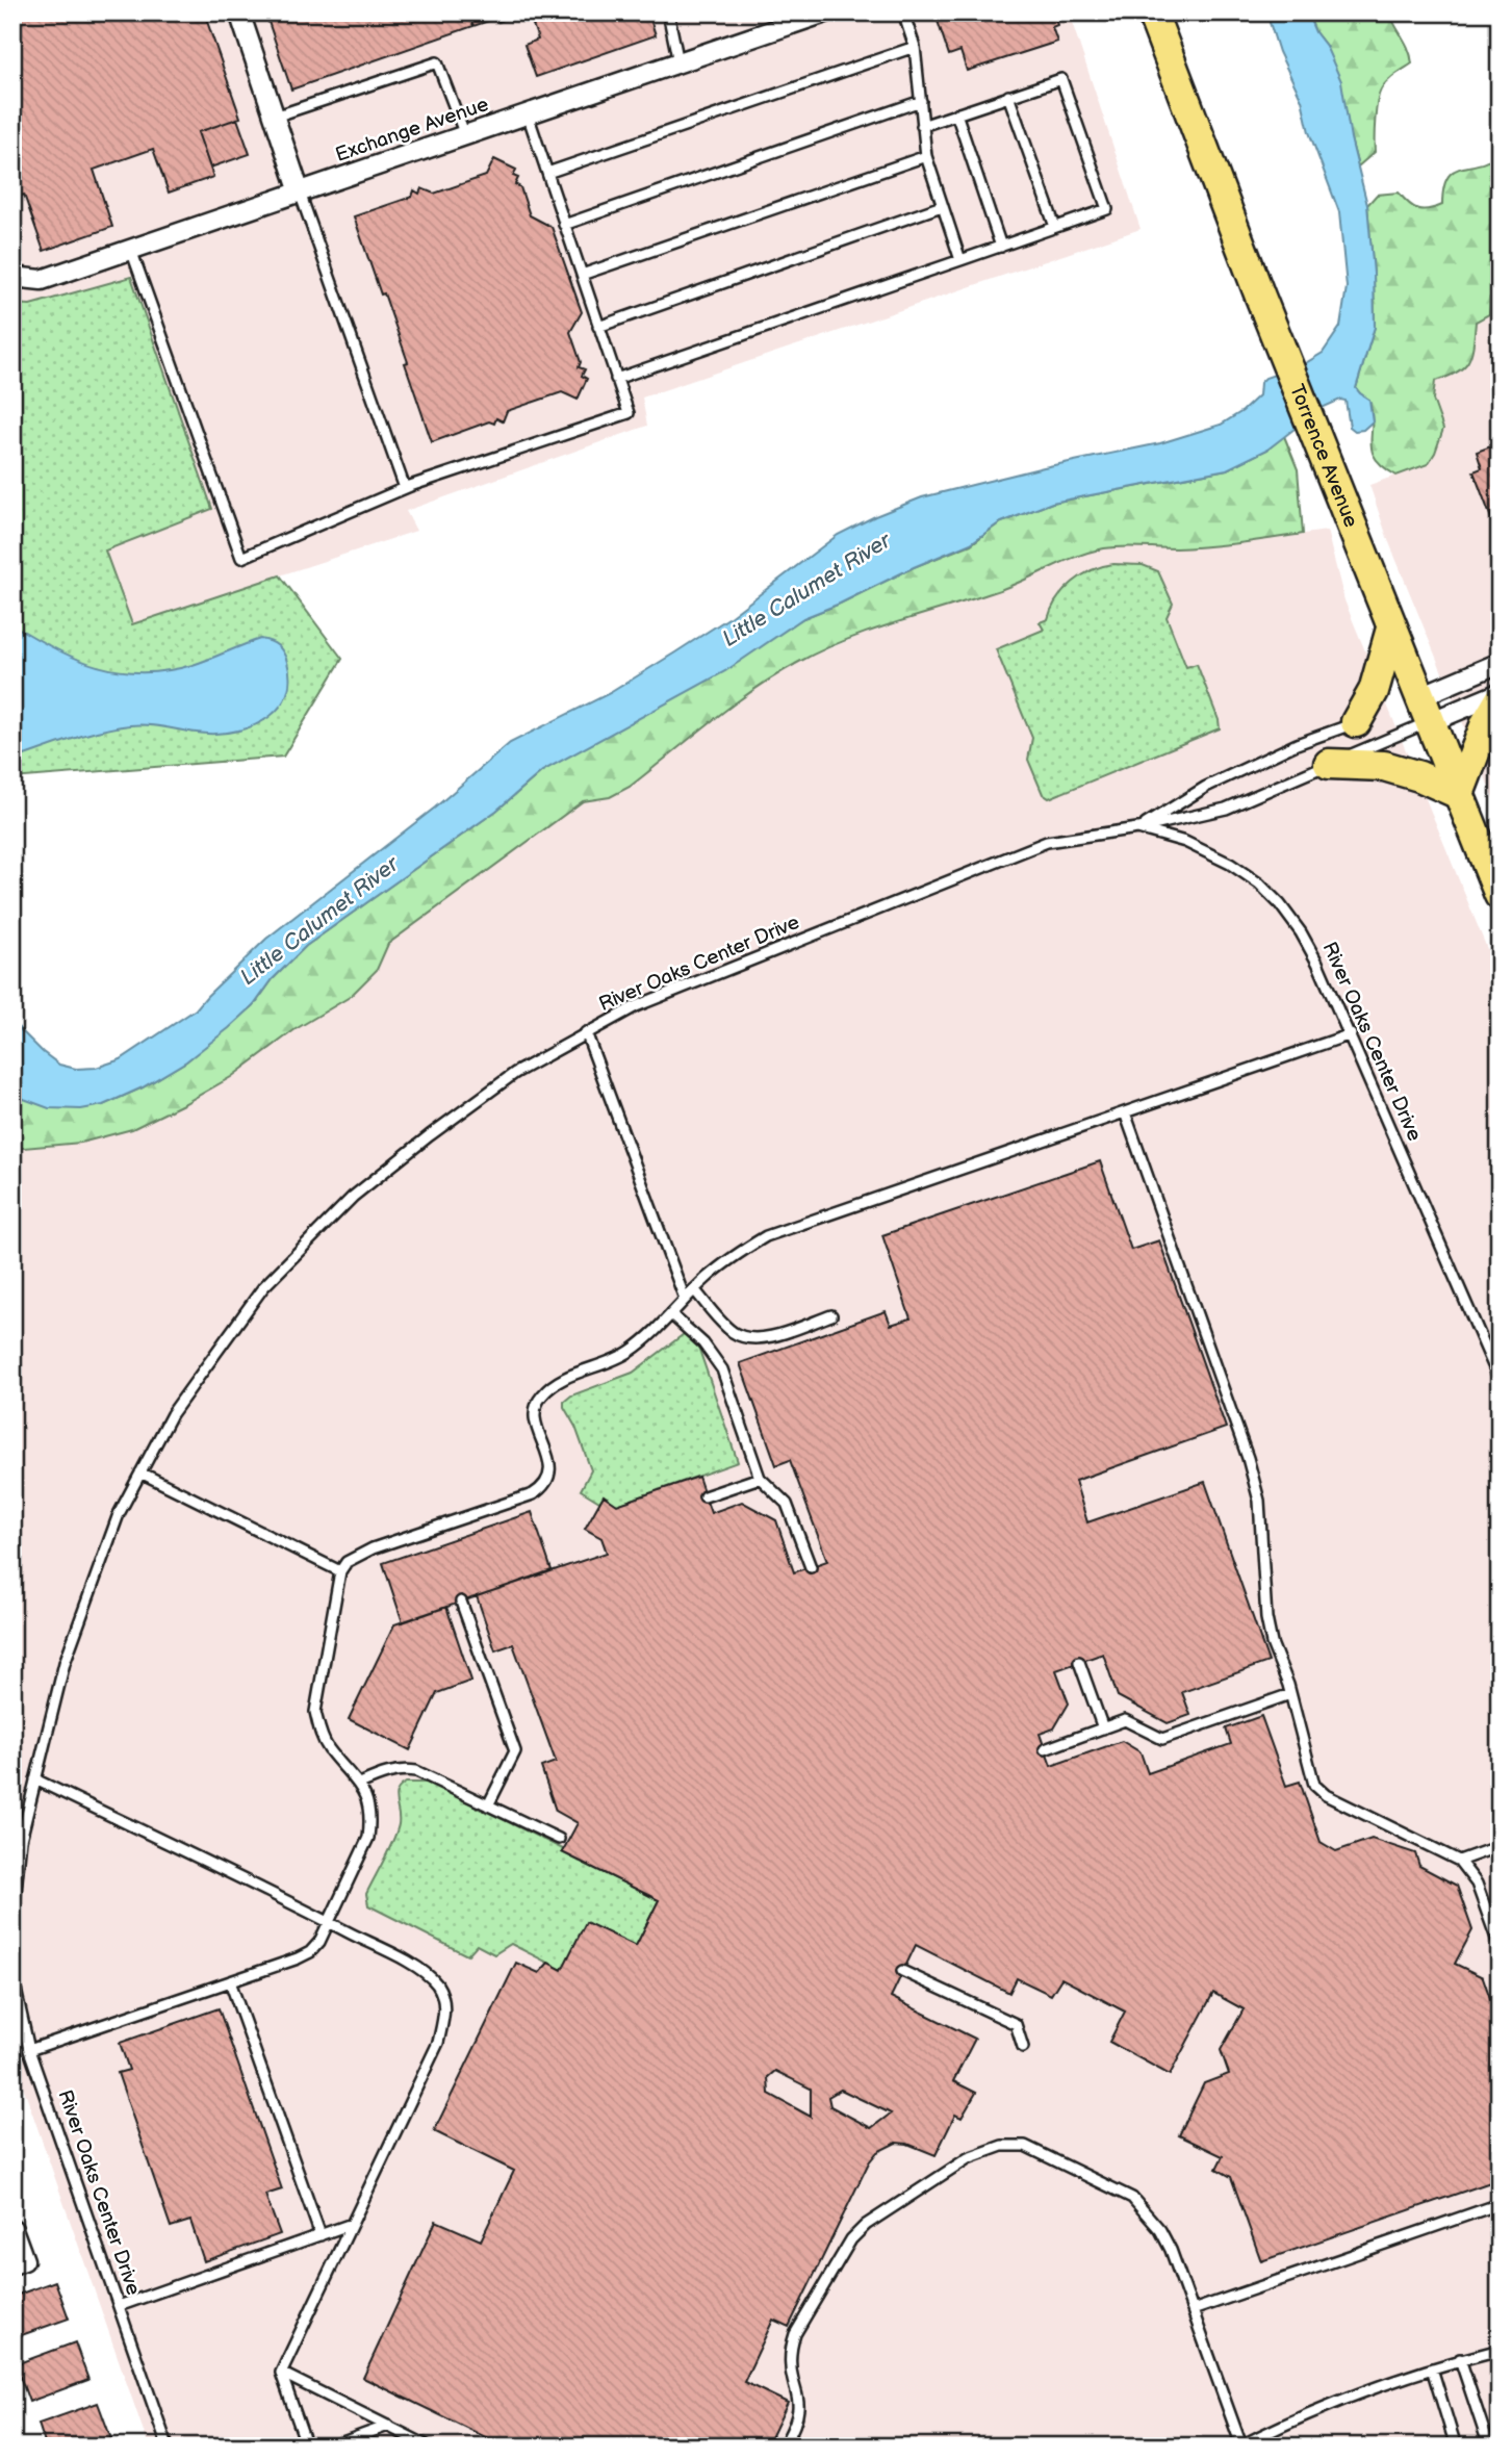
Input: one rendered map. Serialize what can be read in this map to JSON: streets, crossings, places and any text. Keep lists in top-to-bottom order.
{
  "streets": {
    "main road": ["Torrence Avenue"],
    "street": ["Exchange Avenue"],
    "lane": ["River Oaks Center Drive"]
  },
  "water": ["Little Calumet River"]
}
